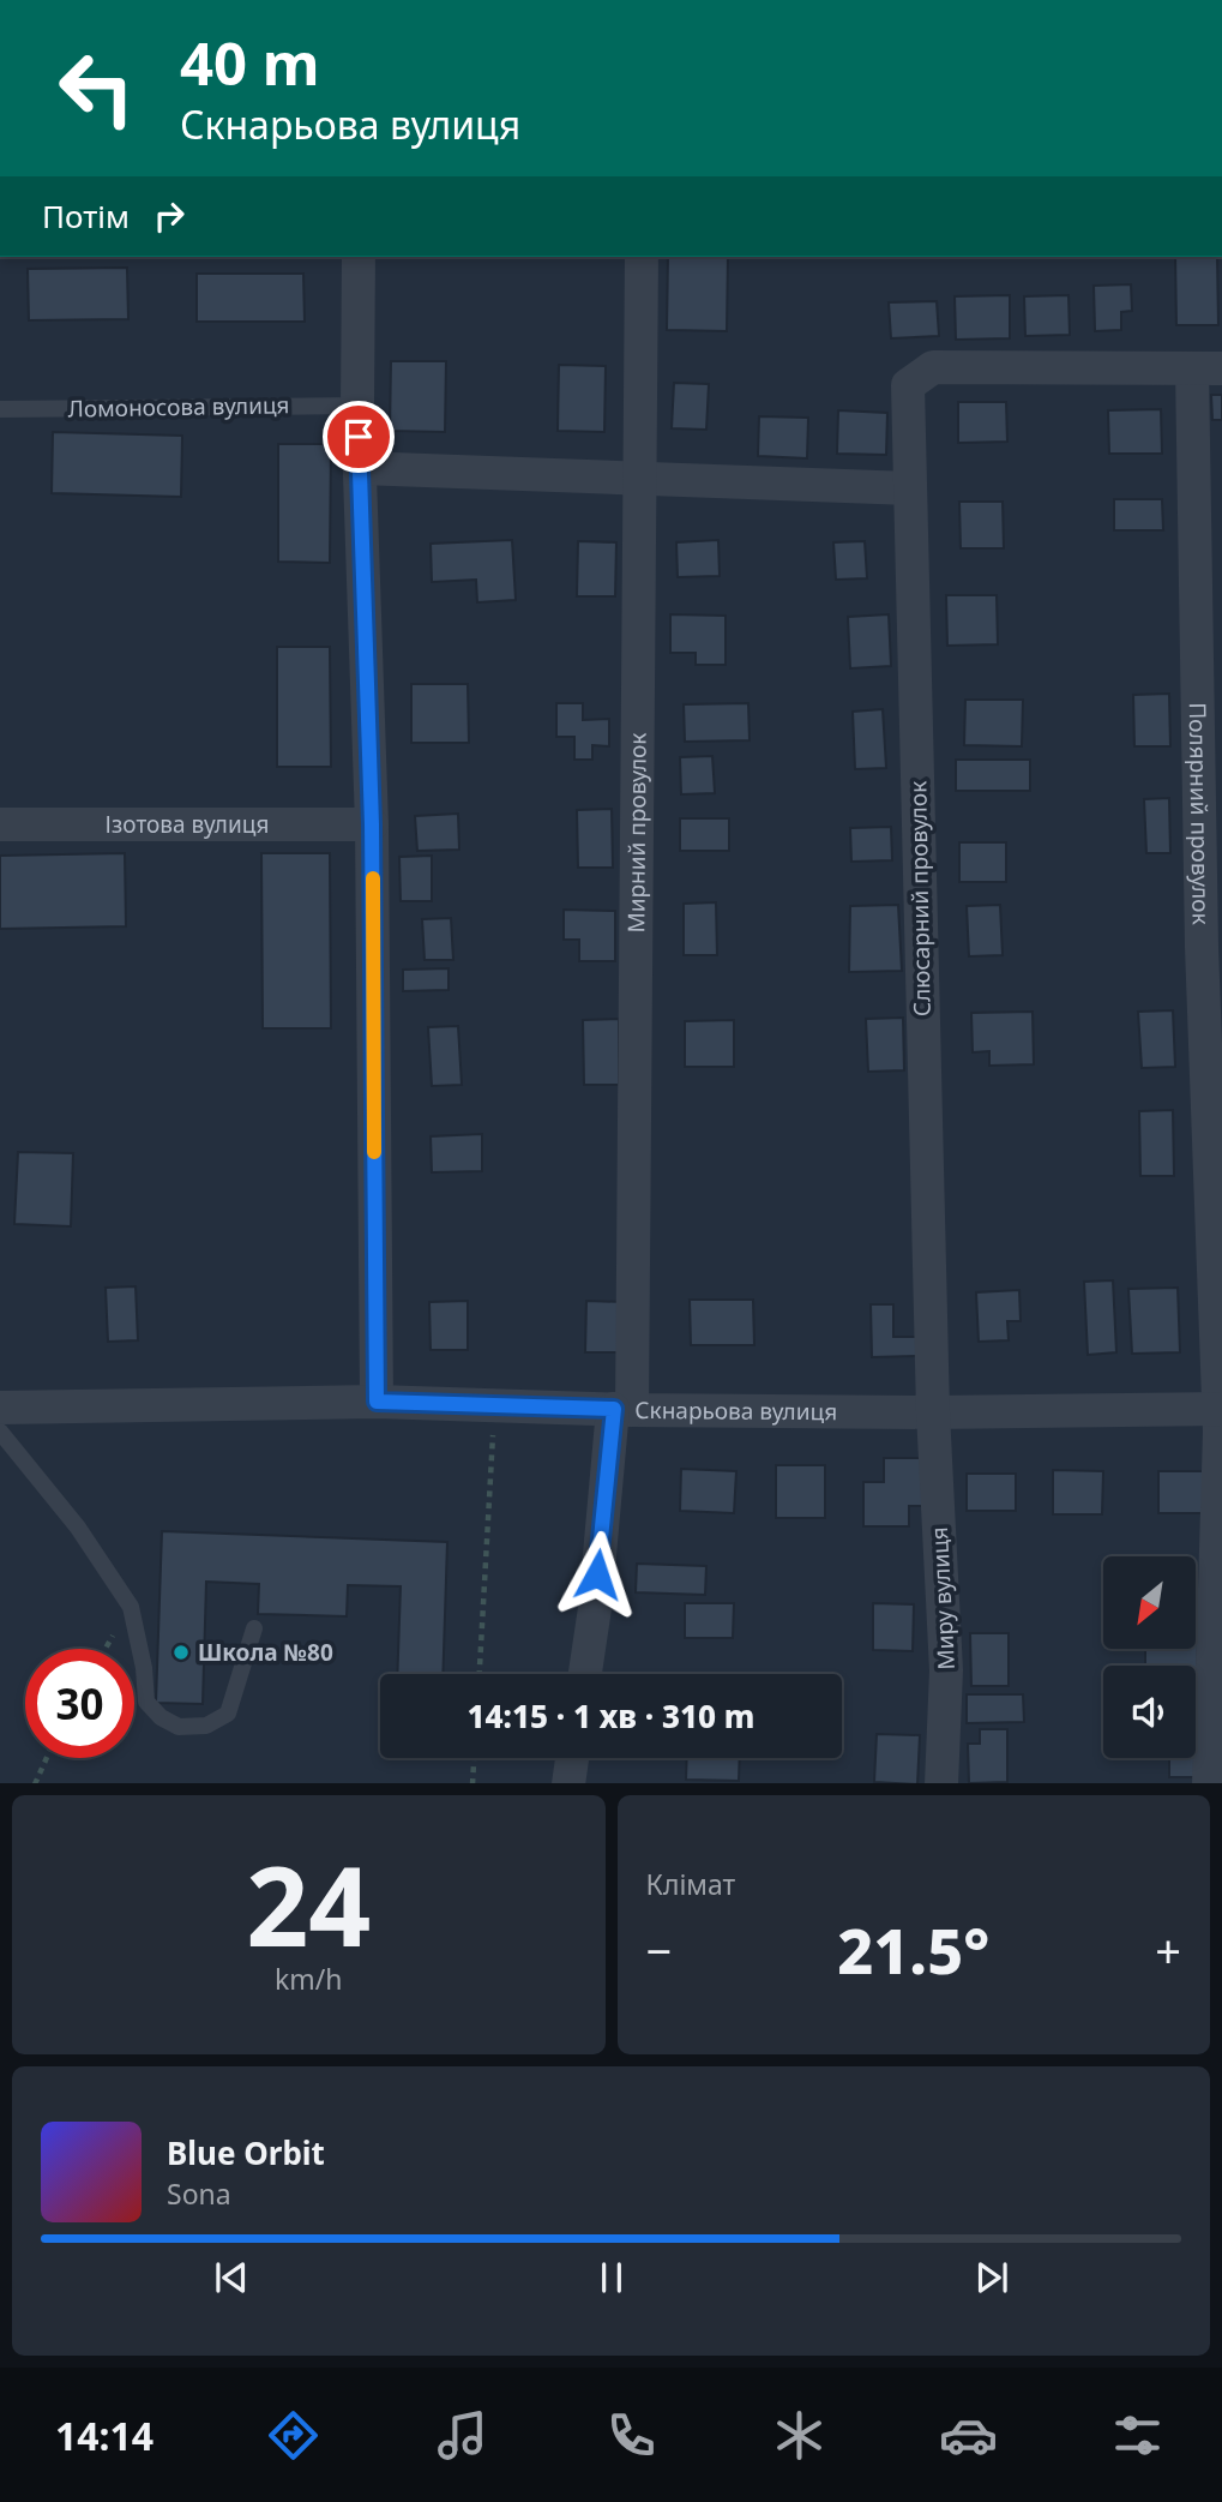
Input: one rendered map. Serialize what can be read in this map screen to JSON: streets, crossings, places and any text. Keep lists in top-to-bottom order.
{
  "streets": {
    "street": [
      "Полярний провулок",
      "Ізотова вулиця",
      "Мирний провулок",
      "Слюсарний провулок",
      "Скнарьова вулиця",
      "Миру вулиця"
    ],
    "lane": ["Ломоносова вулиця"]
  },
  "crossings": [
    ["Полярний провулок", "Слюсарний провулок"],
    ["Полярний провулок", "Скнарьова вулиця"],
    ["Мирний провулок", "Скнарьова вулиця"],
    ["Слюсарний провулок", "Скнарьова вулиця"],
    ["Слюсарний провулок", "Миру вулиця"],
    ["Скнарьова вулиця", "Миру вулиця"]
  ],
  "places": ["Школа №80"],
  "north": "bottom left",
  "page": {
    "turn": ["40 m", "Скнарьова вулиця"],
    "then": "Потім",
    "limit": "30",
    "trip": "14:15 · 1 хв · 310 m",
    "tile": [
      ["24", "km/h"],
      "Клімат"
    ],
    "heat": ["−", "21.5°", "+"],
    "song": ["Blue Orbit", "Sona"],
    "tabs": "14:14"
  }
}
